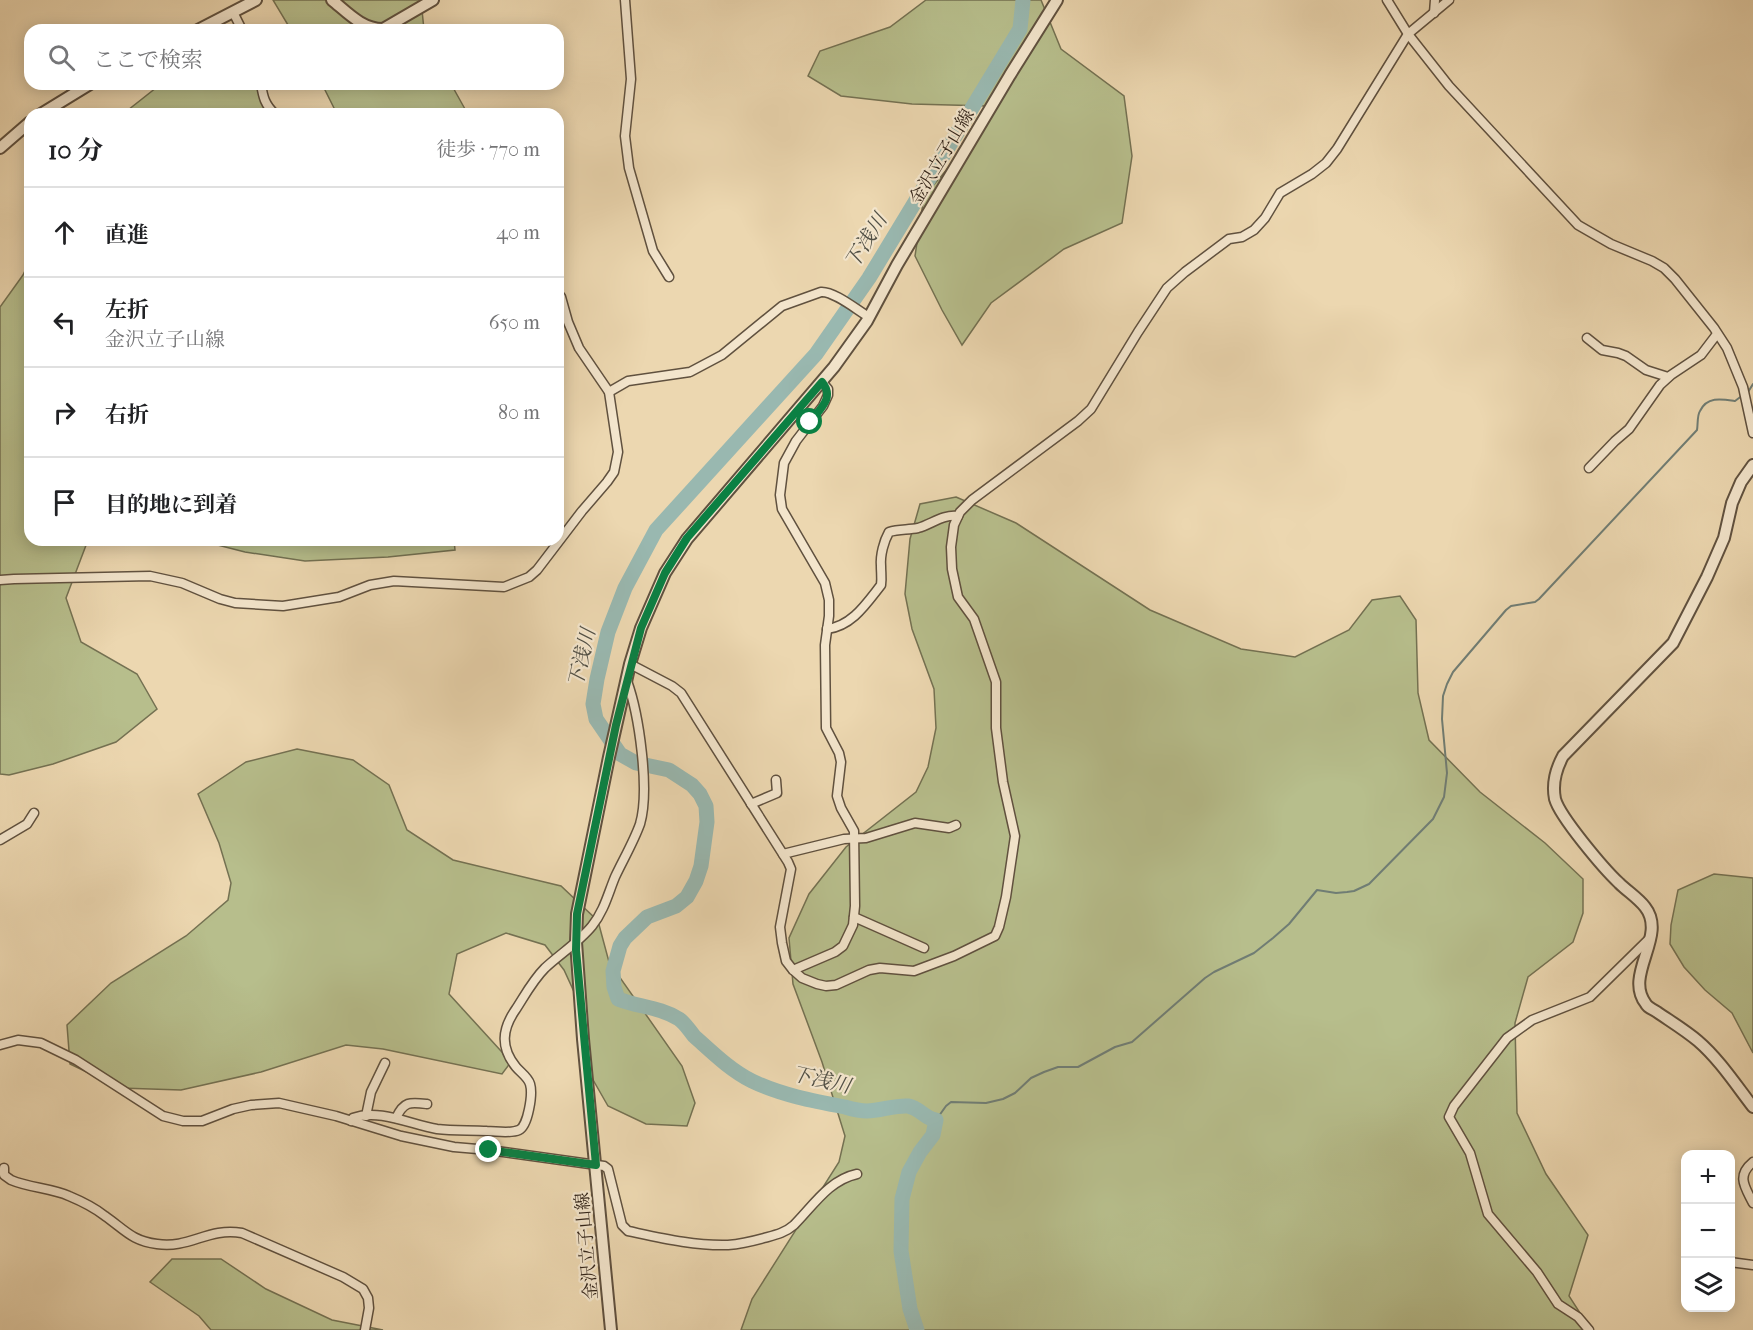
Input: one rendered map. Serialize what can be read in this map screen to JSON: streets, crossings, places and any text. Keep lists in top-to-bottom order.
{
  "streets": {
    "street": ["金沢立子山線"]
  },
  "water": ["下浅川"],
  "page": {
    "search": "ここで検索",
    "heading": ["10 分", "徒歩 · 770 m"],
    "list": [
      ["直進", "40 m"],
      ["左折", "金沢立子山線", "650 m"],
      ["右折", "80 m"],
      "目的地に到着"
    ],
    "map_buttons": ["+", "−"]
  }
}
